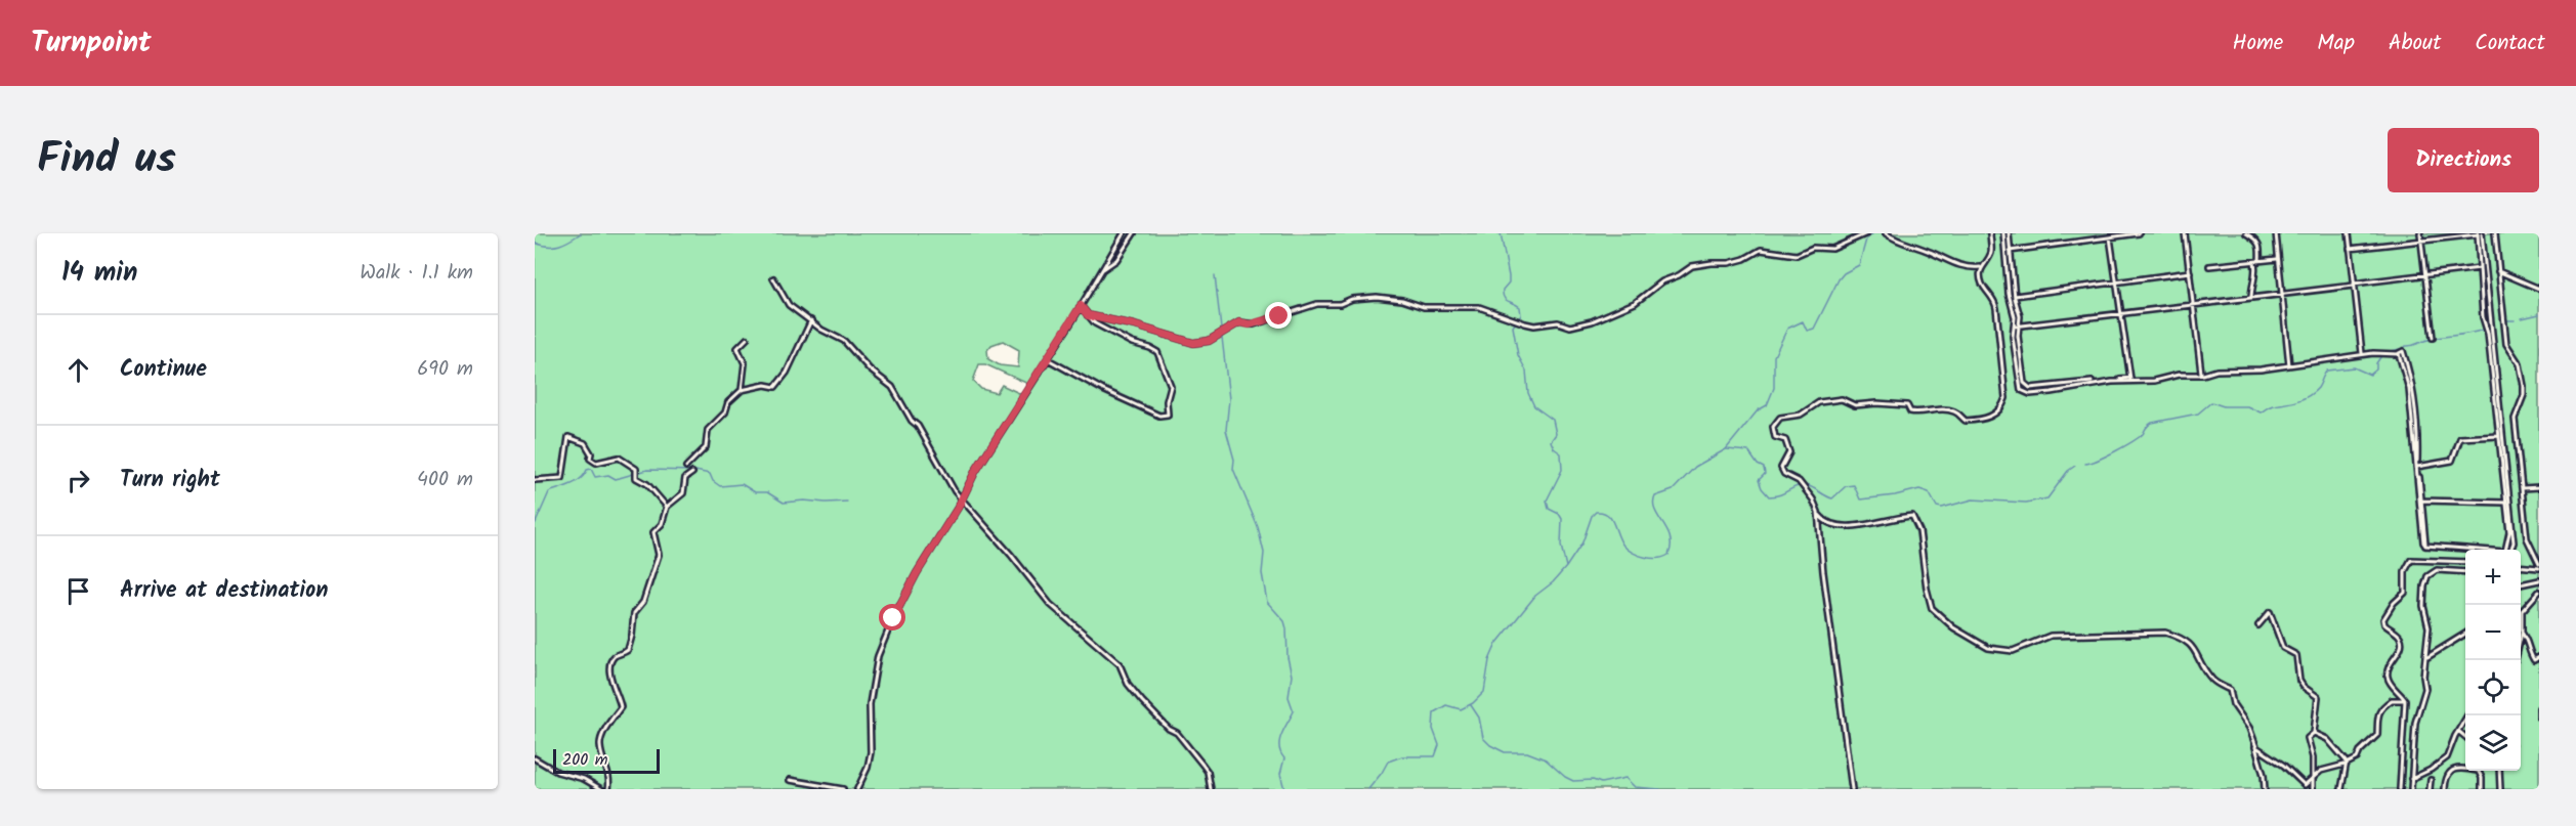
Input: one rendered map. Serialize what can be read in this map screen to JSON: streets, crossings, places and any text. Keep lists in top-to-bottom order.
{
  "scale_bar": "200 m",
  "page": {
    "header": "Turnpoint",
    "nav": [
      "Home",
      "Map",
      "About",
      "Contact"
    ],
    "title": "Find us",
    "buttons": "Directions",
    "heading": ["14 min", "Walk · 1.1 km"],
    "list": [
      ["Continue", "690 m"],
      ["Turn right", "400 m"],
      "Arrive at destination"
    ],
    "map_buttons": ["+", "−"],
    "scale": "200 m"
  }
}
